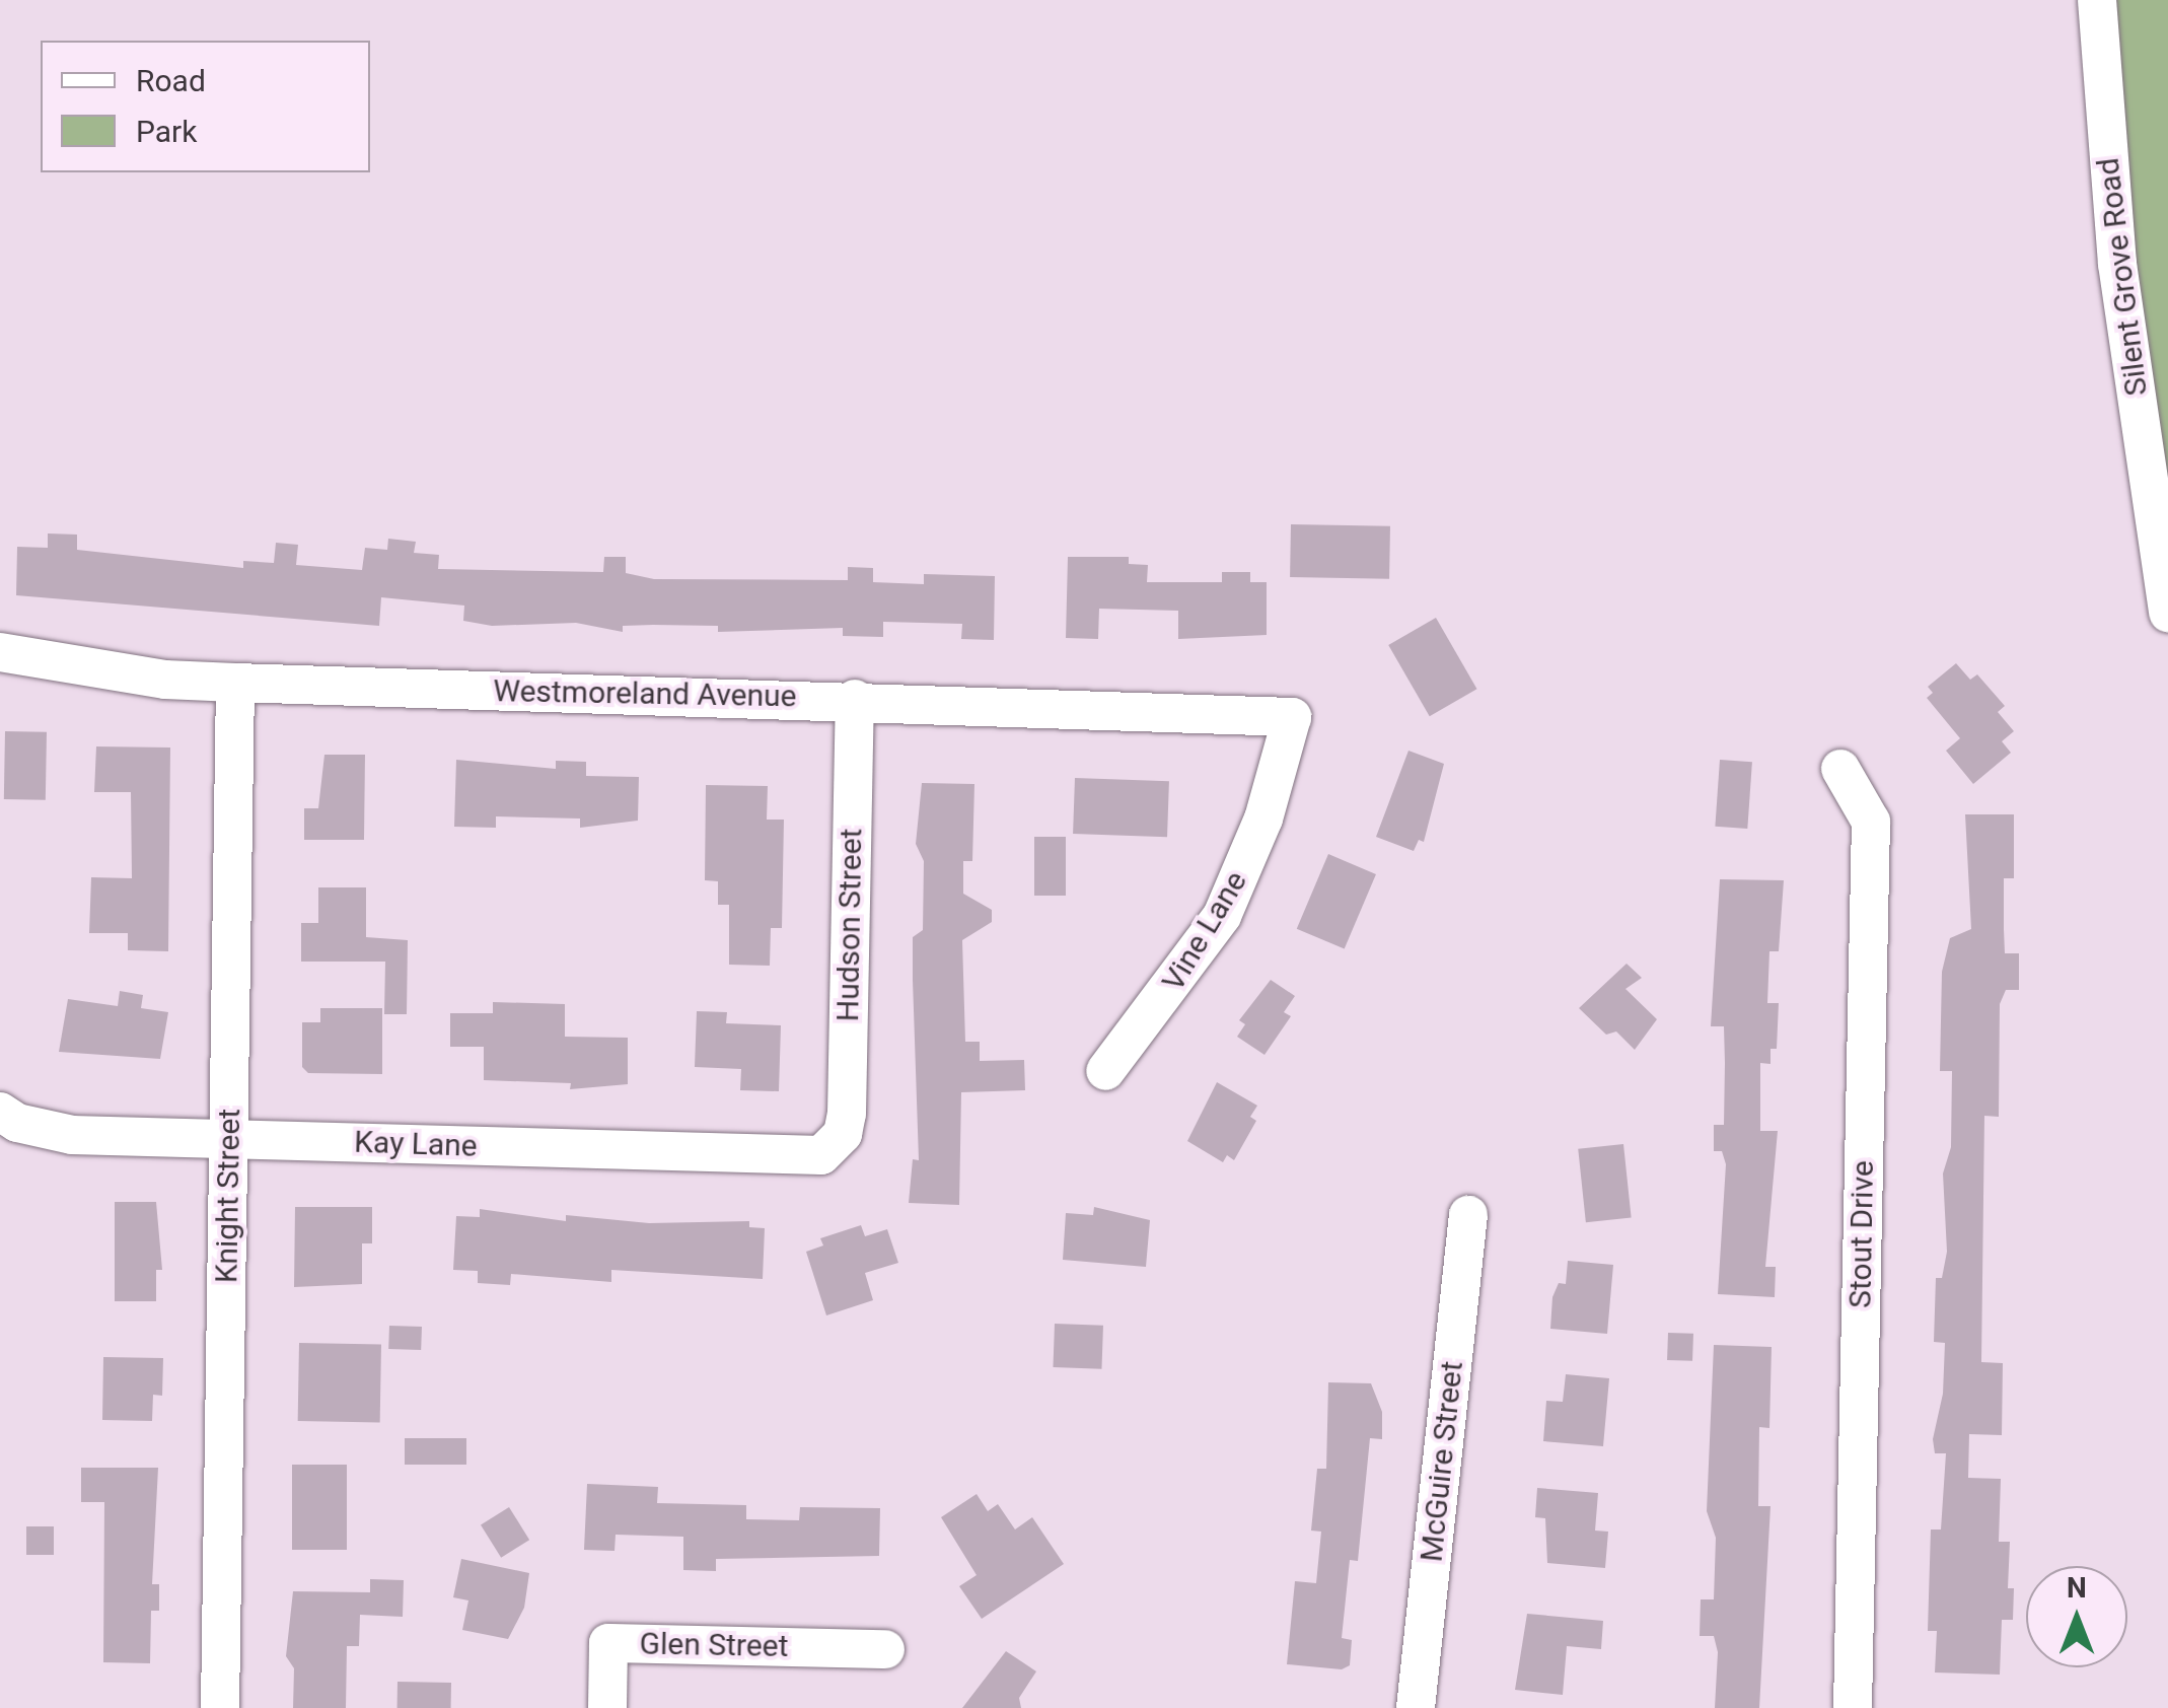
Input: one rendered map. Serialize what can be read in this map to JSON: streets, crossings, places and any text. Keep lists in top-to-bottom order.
{
  "streets": {
    "street": [
      "Silent Grove Road",
      "Westmoreland Avenue",
      "Hudson Street",
      "Vine Lane",
      "Kay Lane",
      "Knight Street",
      "Stout Drive",
      "McGuire Street",
      "Glen Street"
    ]
  },
  "crossings": [
    ["Westmoreland Avenue", "Hudson Street"],
    ["Westmoreland Avenue", "Vine Lane"],
    ["Westmoreland Avenue", "Knight Street"],
    ["Hudson Street", "Kay Lane"],
    ["Kay Lane", "Knight Street"]
  ],
  "legend": ["Road", "Park"],
  "north": "top"
}
